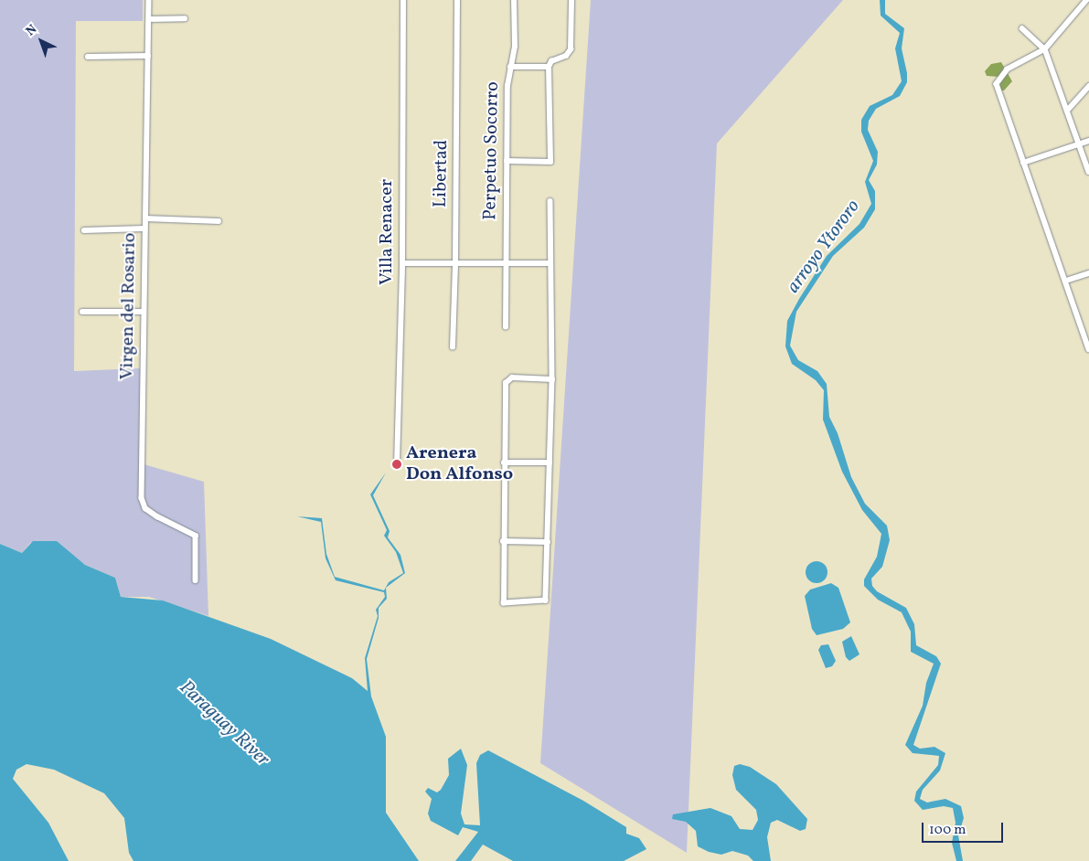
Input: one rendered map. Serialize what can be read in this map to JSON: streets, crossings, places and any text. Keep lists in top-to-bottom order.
{
  "streets": {
    "street": [
      "Perpetuo Socorro",
      "Libertad",
      "Villa Renacer",
      "Virgen del Rosario"
    ]
  },
  "water": ["arroyo Ytororo", "Paraguay River"],
  "places": ["Arenera Don Alfonso"],
  "scale_bar": "100 m",
  "north": "top left"
}
